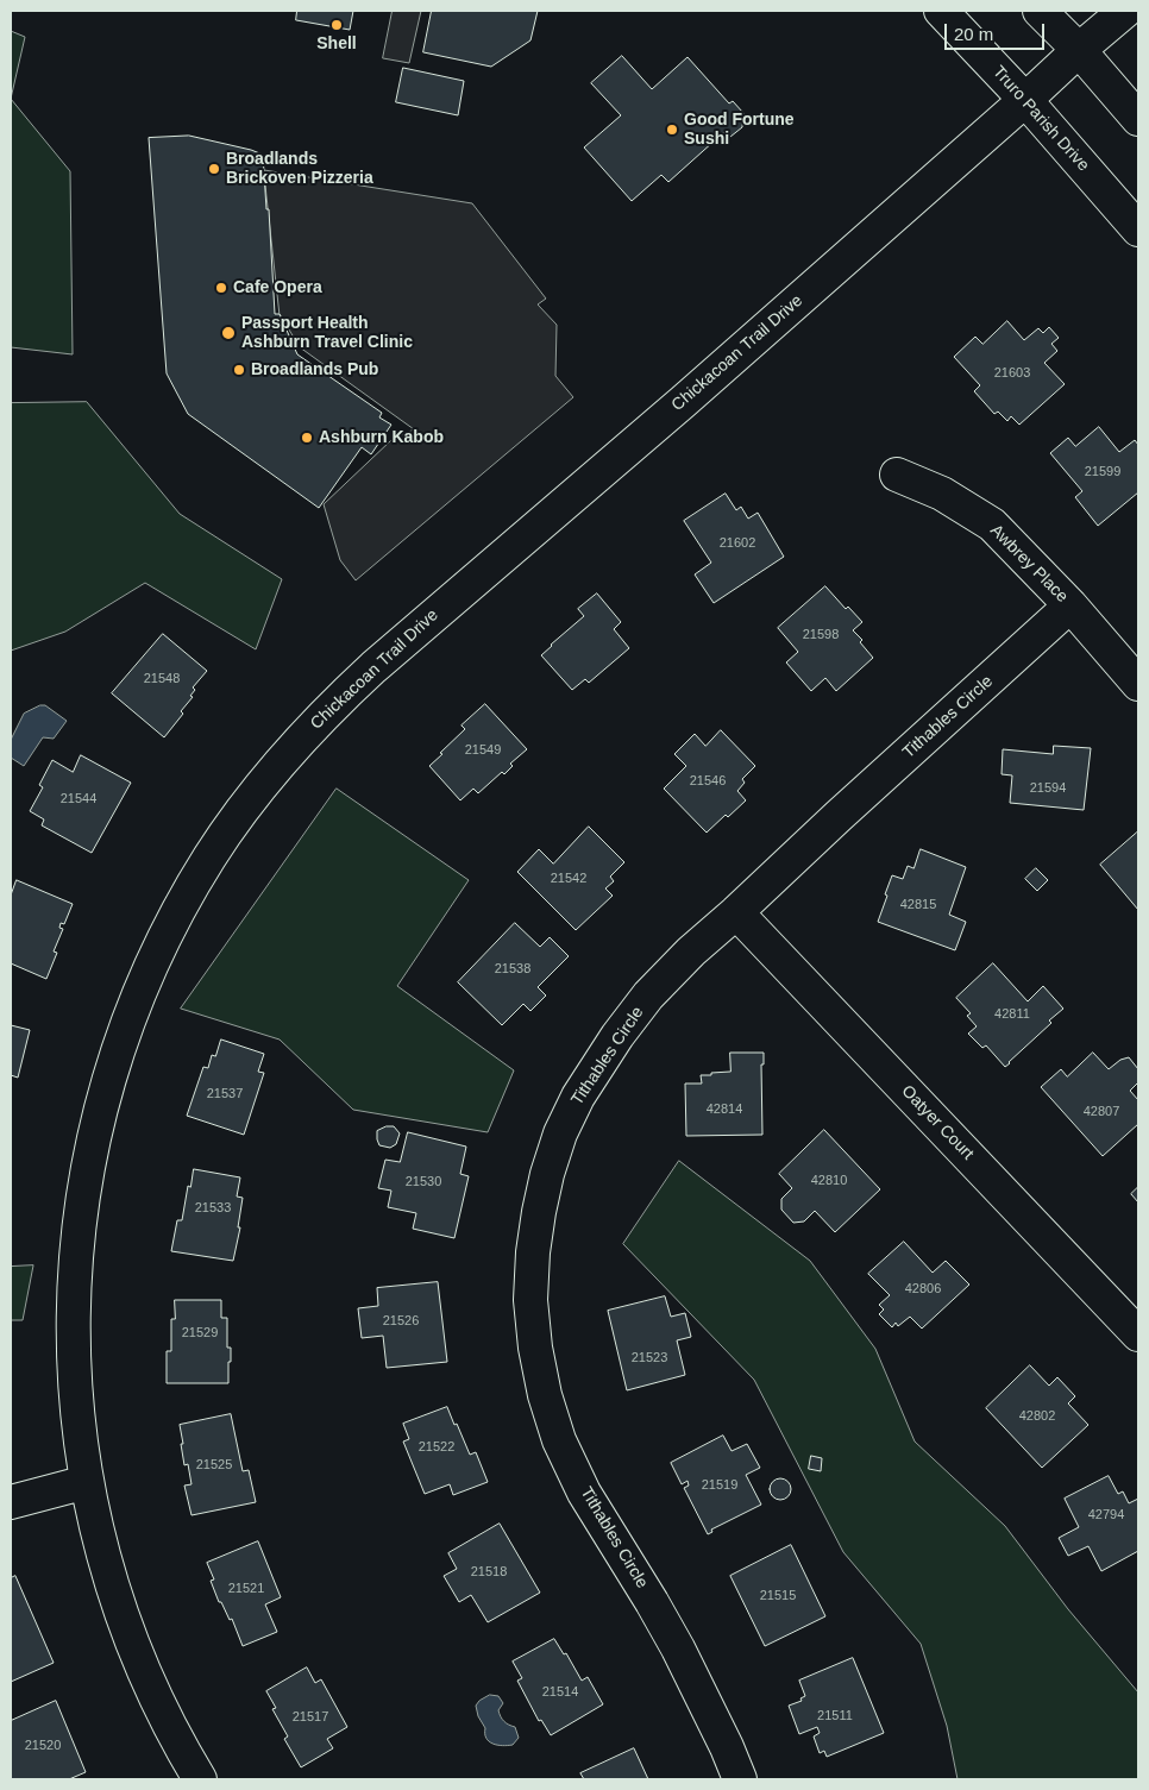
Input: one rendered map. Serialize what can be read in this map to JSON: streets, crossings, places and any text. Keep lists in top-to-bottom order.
{
  "streets": {
    "street": [
      "Truro Parish Drive",
      "Chickacoan Trail Drive",
      "Awbrey Place",
      "Tithables Circle",
      "Oatyer Court"
    ]
  },
  "crossings": [
    ["Truro Parish Drive", "Chickacoan Trail Drive"],
    ["Awbrey Place", "Tithables Circle"],
    ["Tithables Circle", "Oatyer Court"]
  ],
  "places": [
    "Shell",
    "Good Fortune Sushi",
    "Broadlands Brickoven Pizzeria",
    "Cafe Opera",
    "Passport Health Ashburn Travel Clinic",
    "Broadlands Pub",
    "Ashburn Kabob"
  ],
  "house_numbers": [
    "21603",
    "21599",
    "21602",
    "21598",
    "21548",
    "21549",
    "21546",
    "21594",
    "21544",
    "21542",
    "42815",
    "21538",
    "42811",
    "21537",
    "42814",
    "42807",
    "42810",
    "21530",
    "21533",
    "42806",
    "21526",
    "21529",
    "21523",
    "42802",
    "21522",
    "21525",
    "21519",
    "42794",
    "21518",
    "21521",
    "21515",
    "21514",
    "21511",
    "21517",
    "21520"
  ],
  "scale_bar": "20 m"
}
